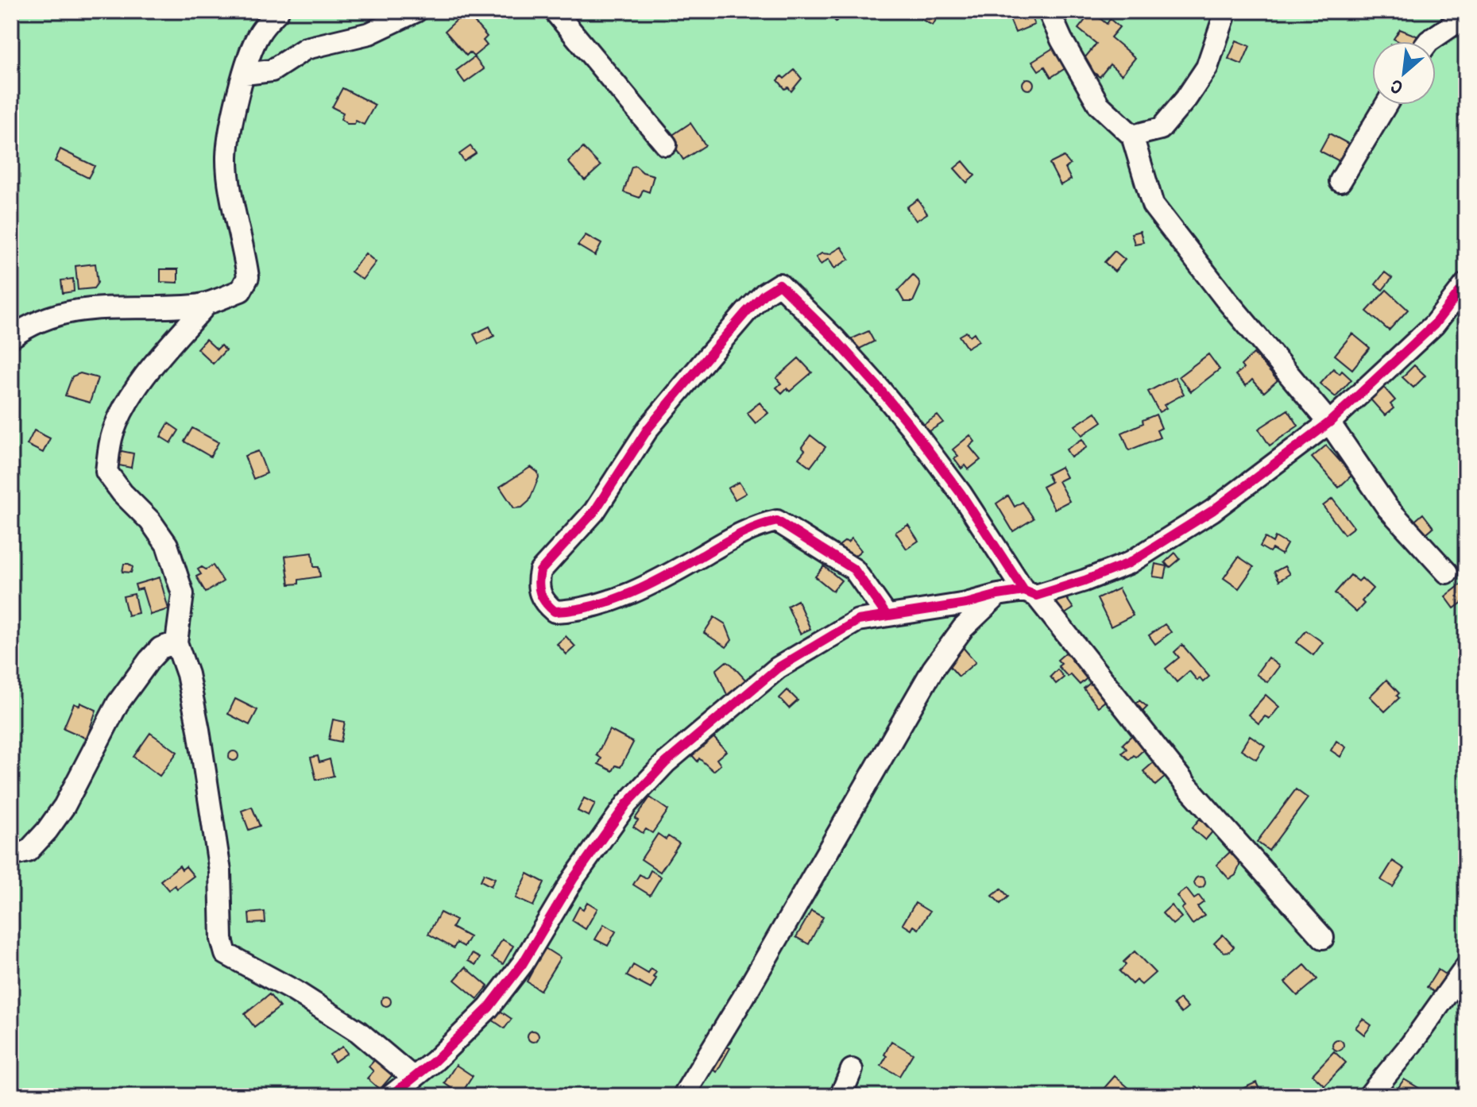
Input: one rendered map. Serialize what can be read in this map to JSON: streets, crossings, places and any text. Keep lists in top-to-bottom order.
{
  "north": "bottom left"
}
